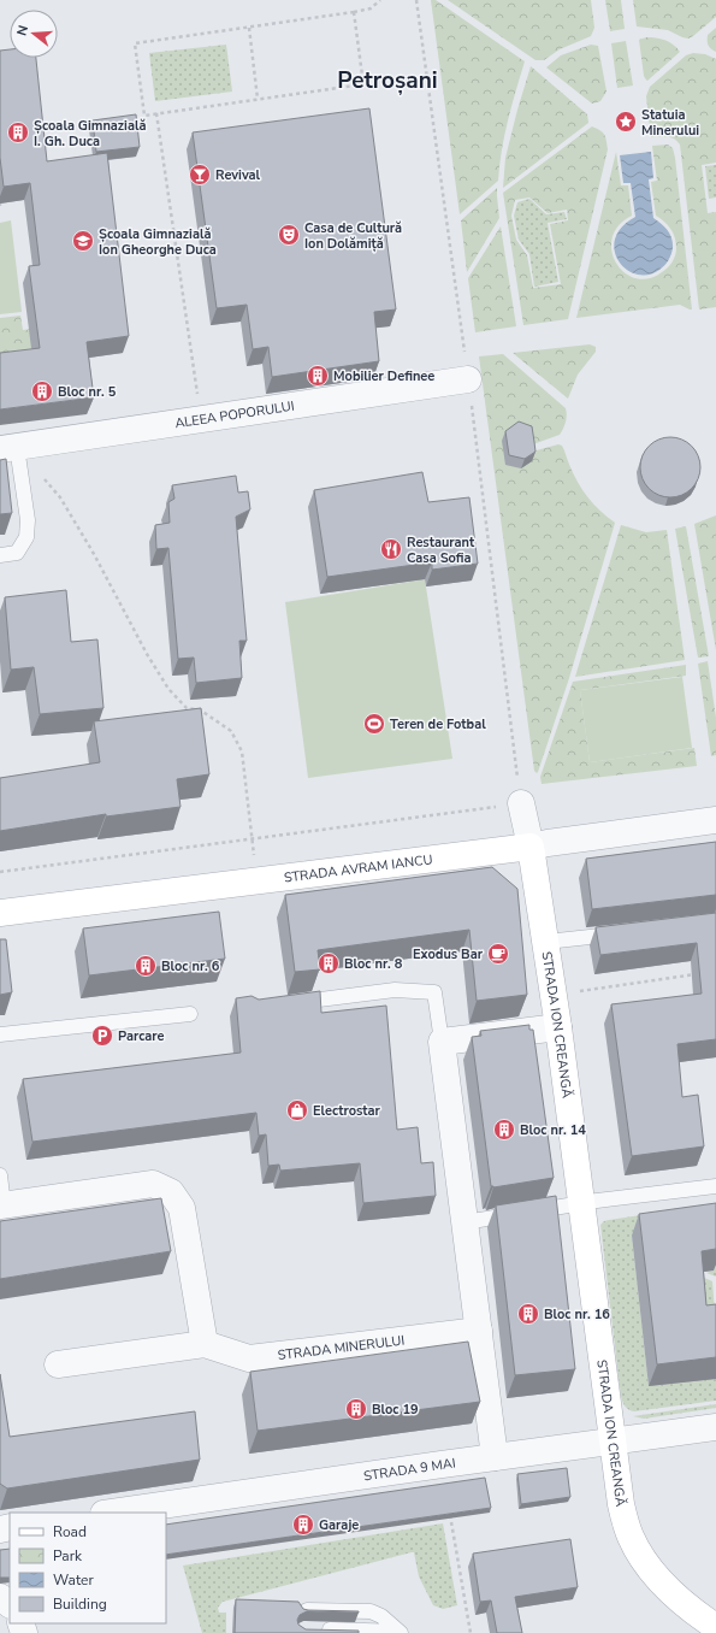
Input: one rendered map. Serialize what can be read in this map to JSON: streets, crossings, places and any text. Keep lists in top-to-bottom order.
{
  "streets": {
    "street": [
      "ALEEA POPORULUI",
      "STRADA AVRAM IANCU",
      "STRADA ION CREANGĂ",
      "STRADA MINERULUI",
      "STRADA 9 MAI"
    ]
  },
  "crossings": [
    ["STRADA AVRAM IANCU", "STRADA ION CREANGĂ"],
    ["STRADA ION CREANGĂ", "STRADA 9 MAI"]
  ],
  "districts": ["Petroșani"],
  "places": {
    "place": ["Statuia Minerului"],
    "building": [
      "Școala Gimnazială I. Gh. Duca",
      "Mobilier Definee",
      "Bloc nr. 5",
      "Bloc nr. 8",
      "Bloc nr. 6",
      "Bloc nr. 14",
      "Bloc nr. 16",
      "Bloc 19",
      "Garaje"
    ],
    "bar": ["Revival"],
    "theatre": ["Casa de Cultură Ion Dolămiță"],
    "school or university": ["Școala Gimnazială Ion Gheorghe Duca"],
    "restaurant": ["Restaurant Casa Sofia"],
    "sports": ["Teren de Fotbal"],
    "cafe": ["Exodus Bar"],
    "parking": ["Parcare"],
    "shop": ["Electrostar"]
  },
  "legend": [
    "Road",
    "Park",
    "Water",
    "Building"
  ],
  "north": "left"
}
